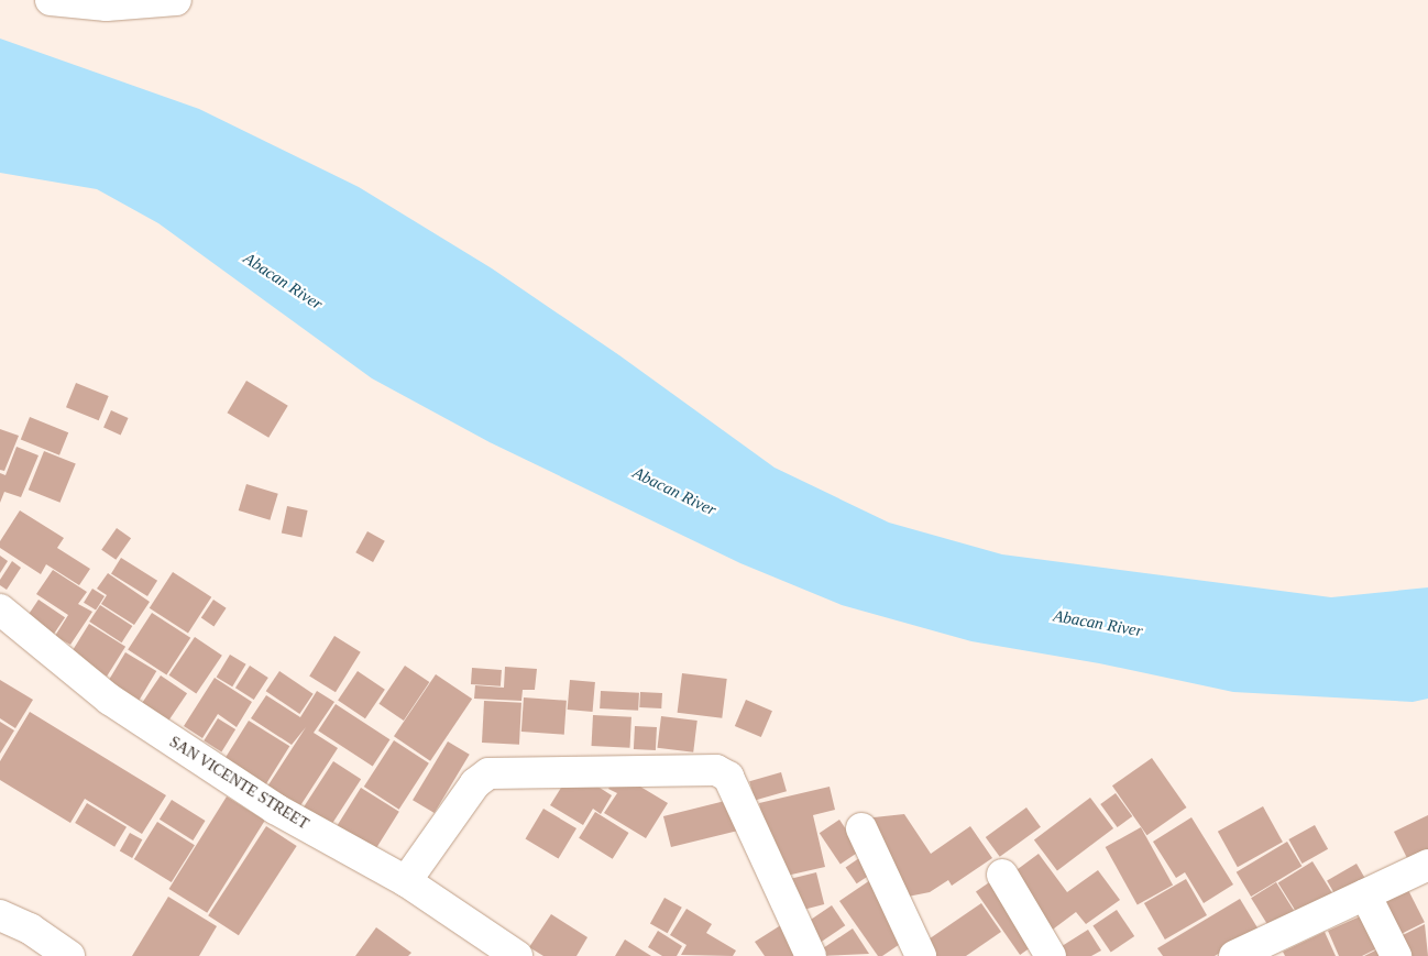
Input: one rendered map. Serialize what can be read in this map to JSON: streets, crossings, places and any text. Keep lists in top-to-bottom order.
{
  "streets": {
    "street": ["SAN VICENTE STREET"]
  },
  "water": ["Abacan River"]
}
